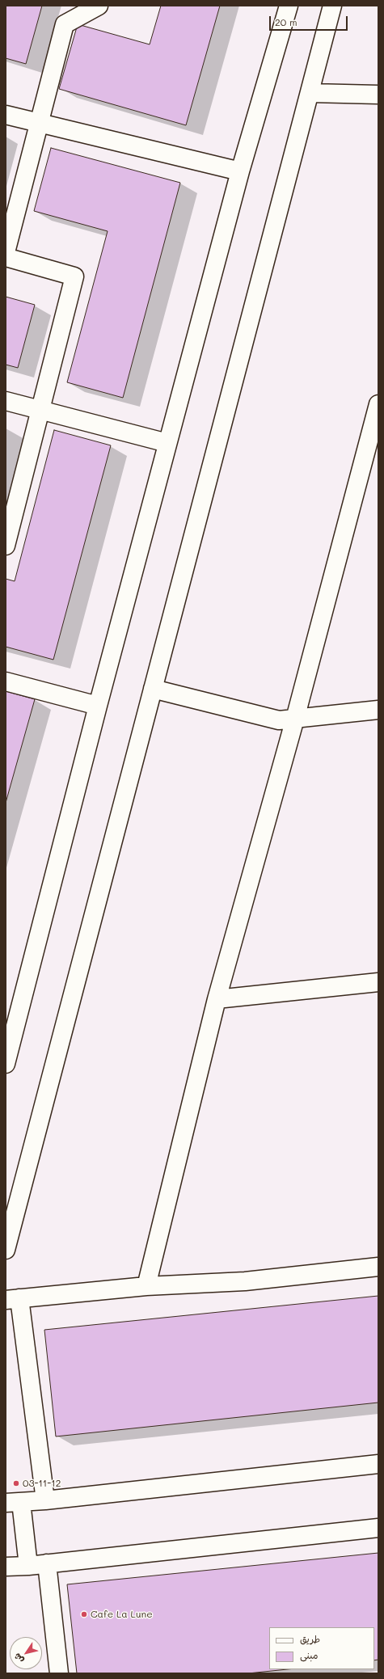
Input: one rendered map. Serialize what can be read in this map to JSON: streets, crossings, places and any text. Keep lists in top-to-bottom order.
{
  "places": ["03-11-12", "Cafe La Lune"],
  "legend": ["طريق", "مبنى"],
  "scale_bar": "20 m",
  "north": "bottom left"
}
